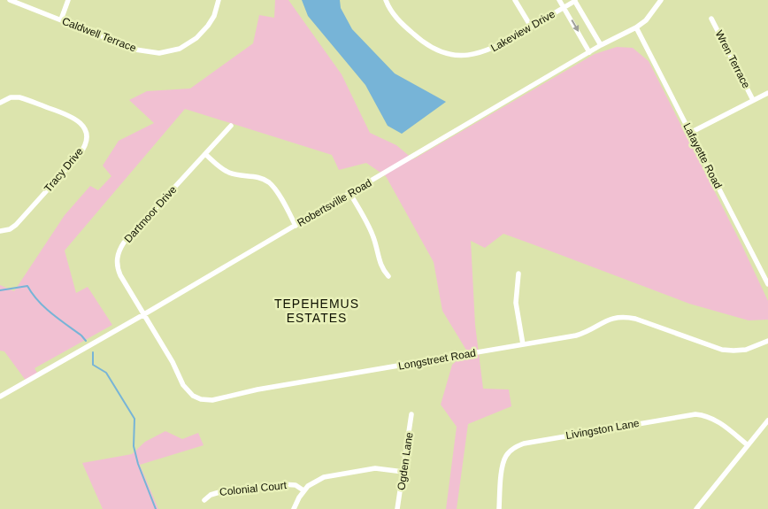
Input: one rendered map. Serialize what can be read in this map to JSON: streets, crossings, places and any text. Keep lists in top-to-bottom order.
{
  "streets": {
    "street": [
      "Lakeview Drive",
      "Caldwell Terrace",
      "Wren Terrace",
      "Lafayette Road",
      "Tracy Drive",
      "Robertsville Road",
      "Dartmoor Drive",
      "Longstreet Road",
      "Livingston Lane",
      "Ogden Lane",
      "Colonial Court"
    ]
  },
  "crossings": [
    ["Lafayette Road", "Robertsville Road"],
    ["Robertsville Road", "Dartmoor Drive"],
    ["Robertsville Road", "Longstreet Road"],
    ["Dartmoor Drive", "Longstreet Road"]
  ],
  "districts": ["TEPEHEMUS ESTATES"]
}
